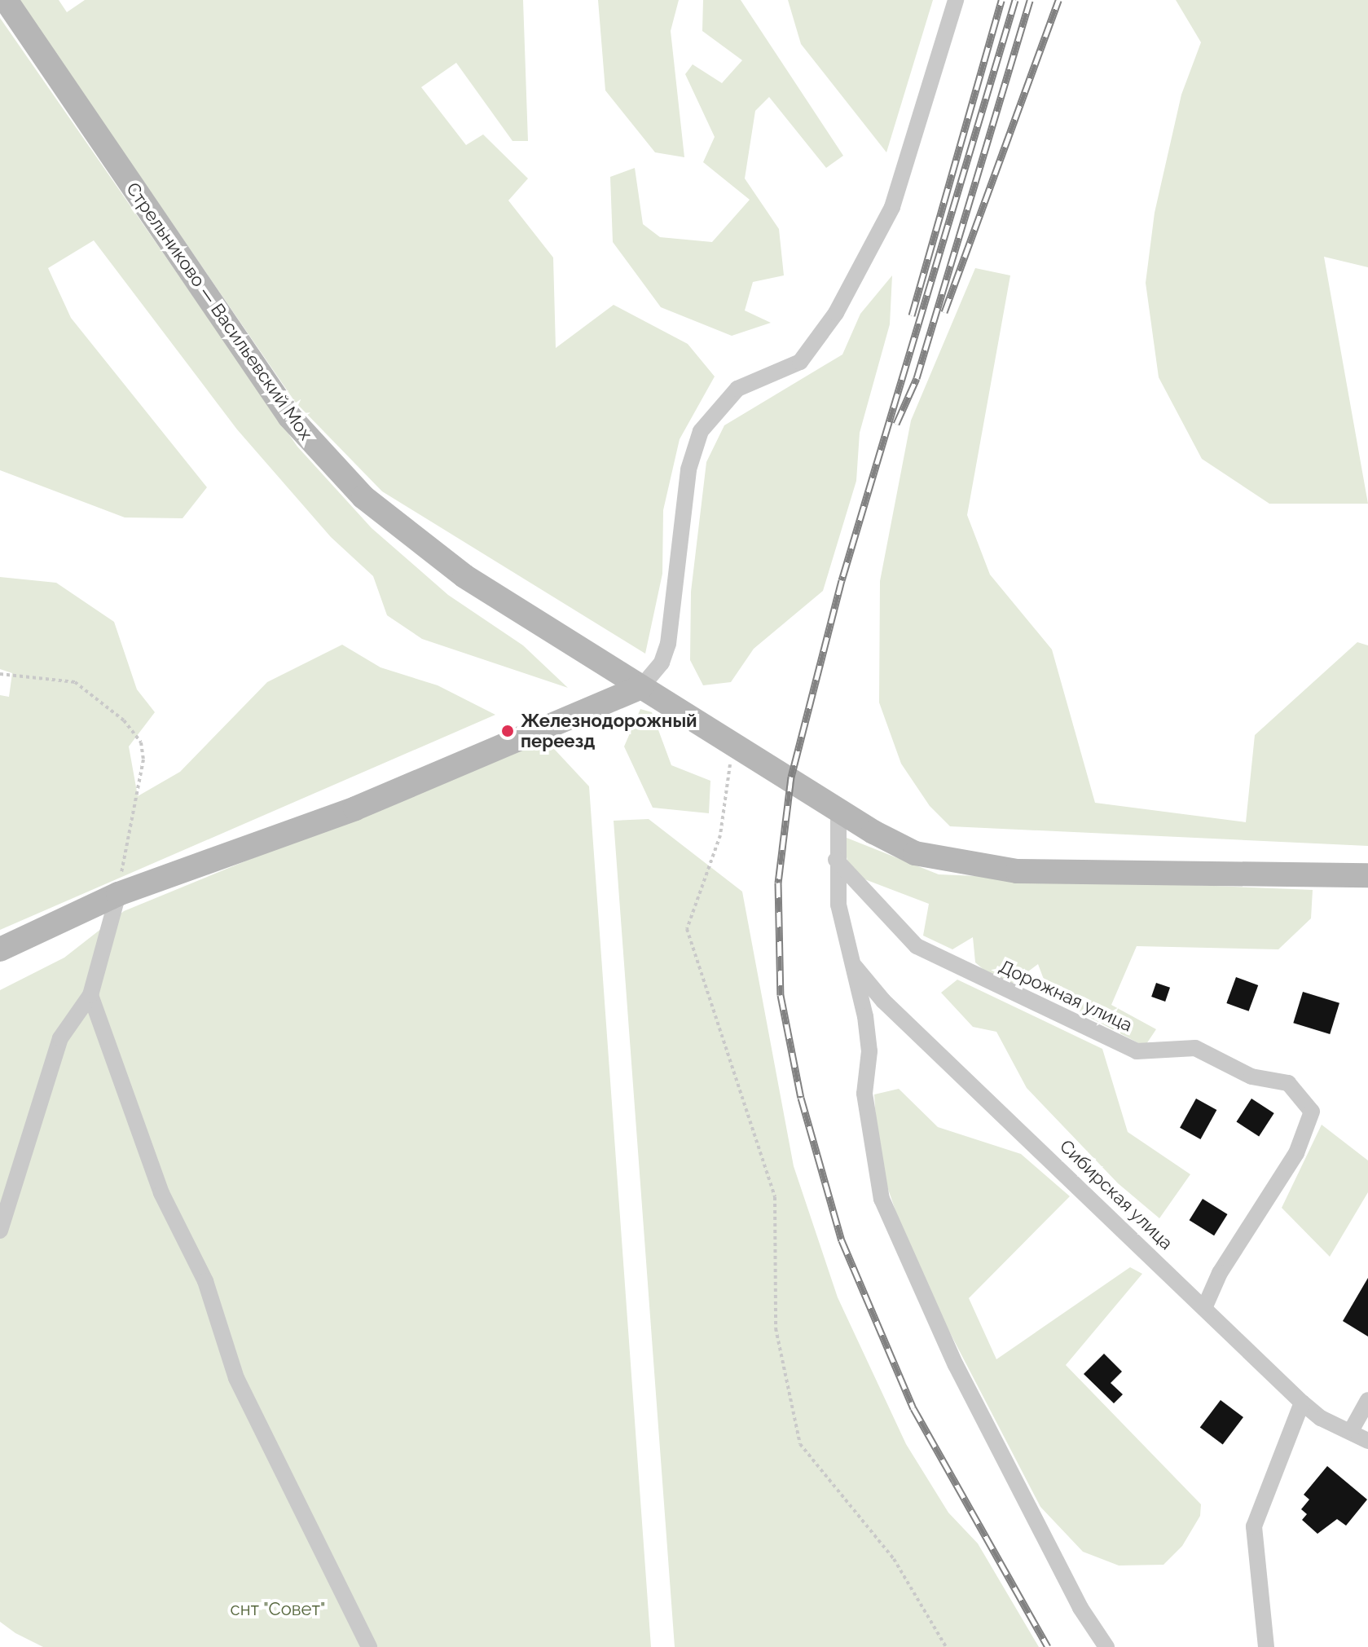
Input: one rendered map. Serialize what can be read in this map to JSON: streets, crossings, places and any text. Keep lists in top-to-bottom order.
{
  "streets": {
    "main road": ["Стрельниково — Васильевский Мох"],
    "street": ["Дорожная улица", "Сибирская улица"]
  },
  "crossings": [
    ["Дорожная улица", "Сибирская улица"]
  ],
  "parks": ["снт \"Совет\""],
  "places": ["Железнодорожный переезд"]
}
